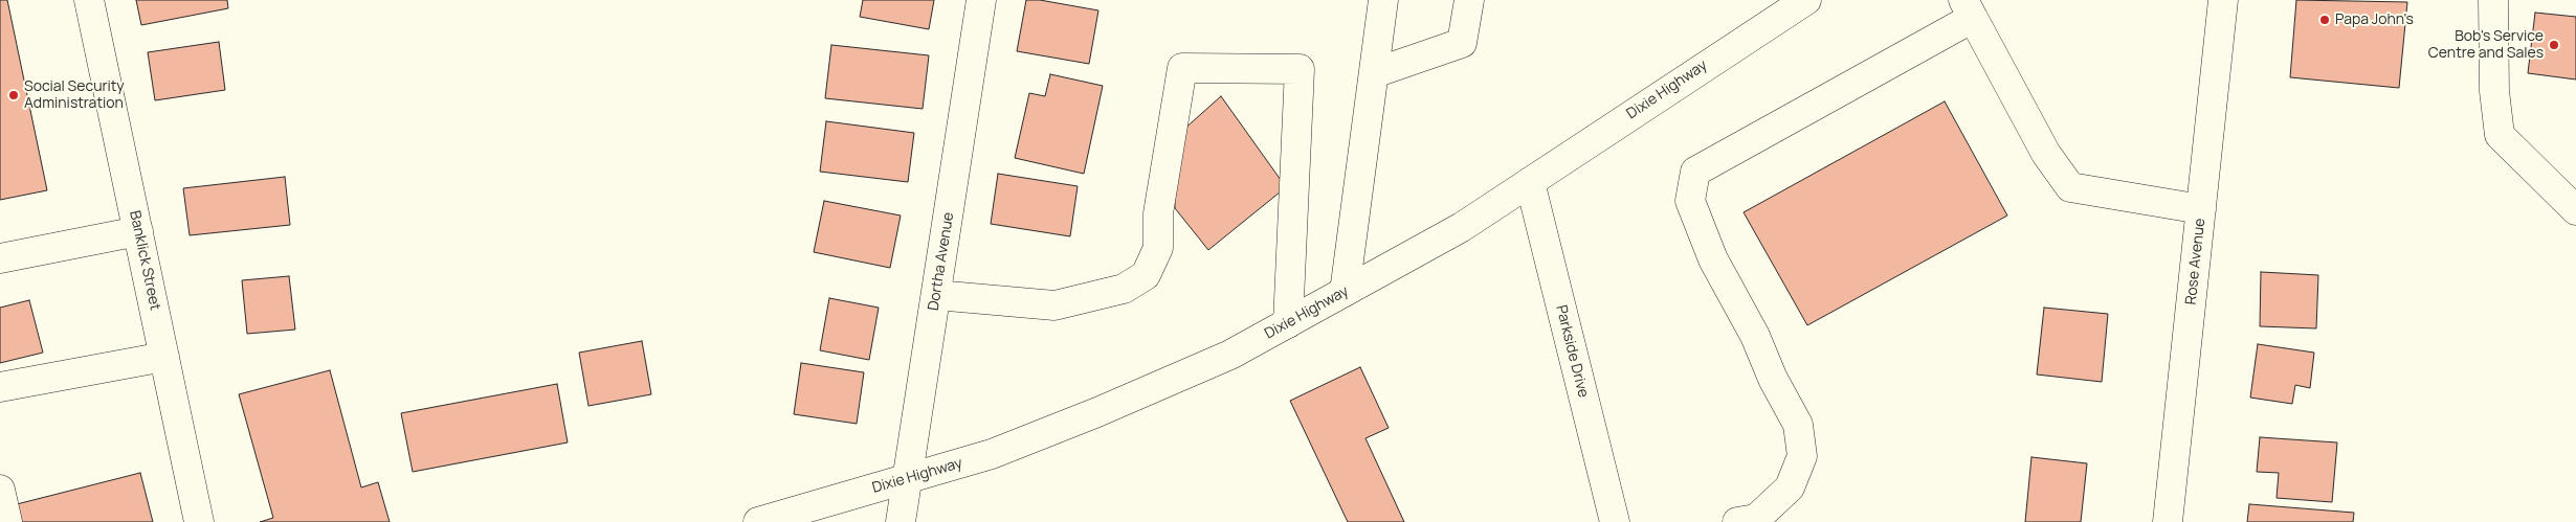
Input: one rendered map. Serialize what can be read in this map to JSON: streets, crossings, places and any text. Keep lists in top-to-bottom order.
{
  "streets": {
    "street": [
      "Dixie Highway",
      "Banklick Street",
      "Dortha Avenue",
      "Rose Avenue",
      "Parkside Drive"
    ]
  },
  "crossings": [
    ["Dixie Highway", "Dortha Avenue"],
    ["Dixie Highway", "Parkside Drive"]
  ],
  "places": ["Papa John's", "Bob's Service Centre and Sales", "Social Security Administration"]
}
